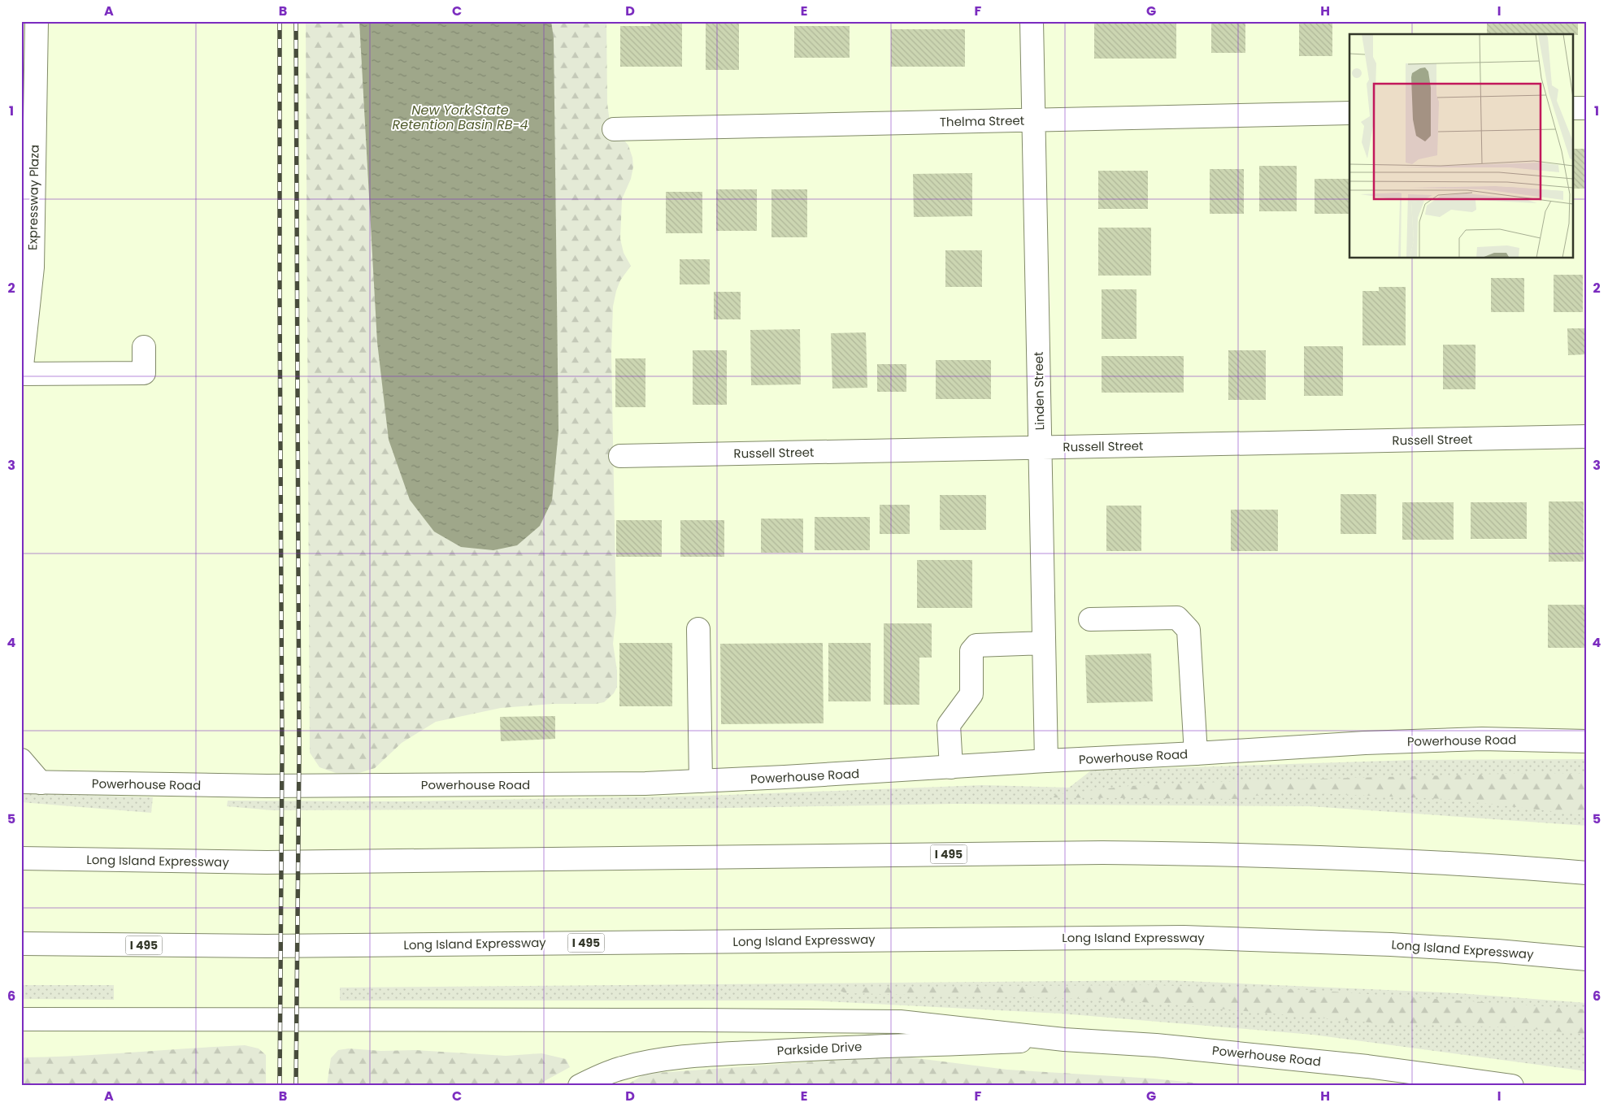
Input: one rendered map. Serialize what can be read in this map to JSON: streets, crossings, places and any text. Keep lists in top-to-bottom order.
{
  "streets": {
    "main road": [
      "Thelma Street",
      "Expressway Plaza",
      "Linden Street",
      "Russell Street",
      "Powerhouse Road",
      "I 495",
      "Long Island Expressway",
      "Parkside Drive"
    ]
  },
  "crossings": [
    ["Thelma Street", "Linden Street"],
    ["Linden Street", "Russell Street"],
    ["Linden Street", "Powerhouse Road"],
    ["Powerhouse Road", "Parkside Drive"]
  ],
  "water": ["New York State Retention Basin RB-4"],
  "grid": {
    "columns": [
      "A",
      "B",
      "C",
      "D",
      "E",
      "F",
      "G",
      "H",
      "I"
    ],
    "rows": [
      "1",
      "2",
      "3",
      "4",
      "5",
      "6"
    ]
  }
}
